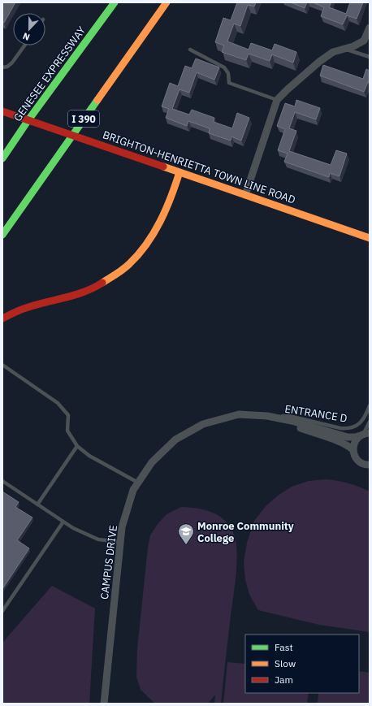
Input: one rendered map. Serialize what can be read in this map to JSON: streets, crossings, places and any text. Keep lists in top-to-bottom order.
{
  "streets": {
    "main road": ["GENESEE EXPRESSWAY", "I 390", "BRIGHTON-HENRIETTA TOWN LINE ROAD"],
    "street": ["CAMPUS DRIVE"],
    "lane": ["ENTRANCE D"]
  },
  "crossings": [
    ["ENTRANCE D", "CAMPUS DRIVE"]
  ],
  "places": {
    "school or university": ["Monroe Community College"]
  },
  "legend": ["Fast", "Slow", "Jam"],
  "north": "bottom"
}
